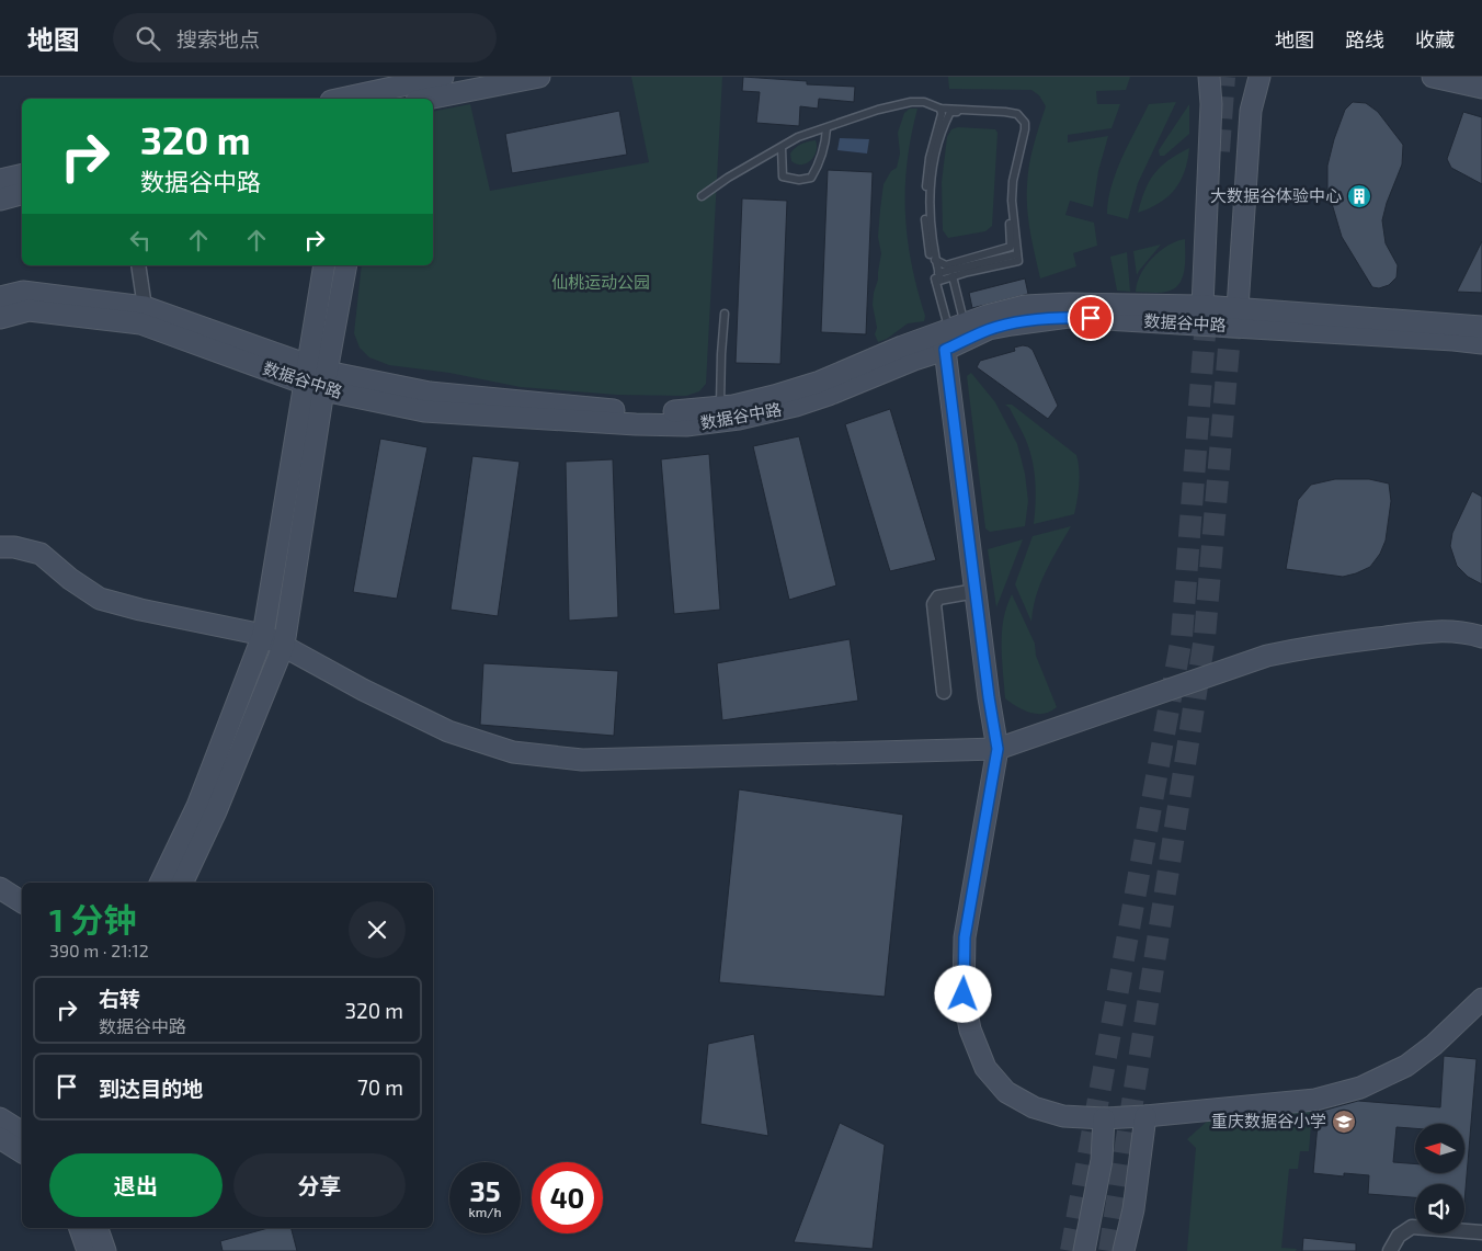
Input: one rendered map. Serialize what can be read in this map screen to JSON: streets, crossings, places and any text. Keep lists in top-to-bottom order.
{
  "streets": {
    "street": ["数据谷中路"]
  },
  "parks": ["仙桃运动公园"],
  "places": {
    "building": ["大数据谷体验中心"],
    "school or university": ["重庆数据谷小学"]
  },
  "north": "left",
  "page": {
    "header": "地图",
    "search": "搜索地点",
    "nav": ["地图", "路线", "收藏"],
    "turn": ["320 m", "数据谷中路"],
    "heading": ["1 分钟", "390 m · 21:12"],
    "list": [
      {
        "name": "右转",
        "note": "数据谷中路",
        "value": "320 m"
      },
      {
        "name": "到达目的地",
        "value": "70 m"
      }
    ],
    "buttons": ["退出", "分享"],
    "speed": "35 km/h",
    "limit": "40"
  }
}
